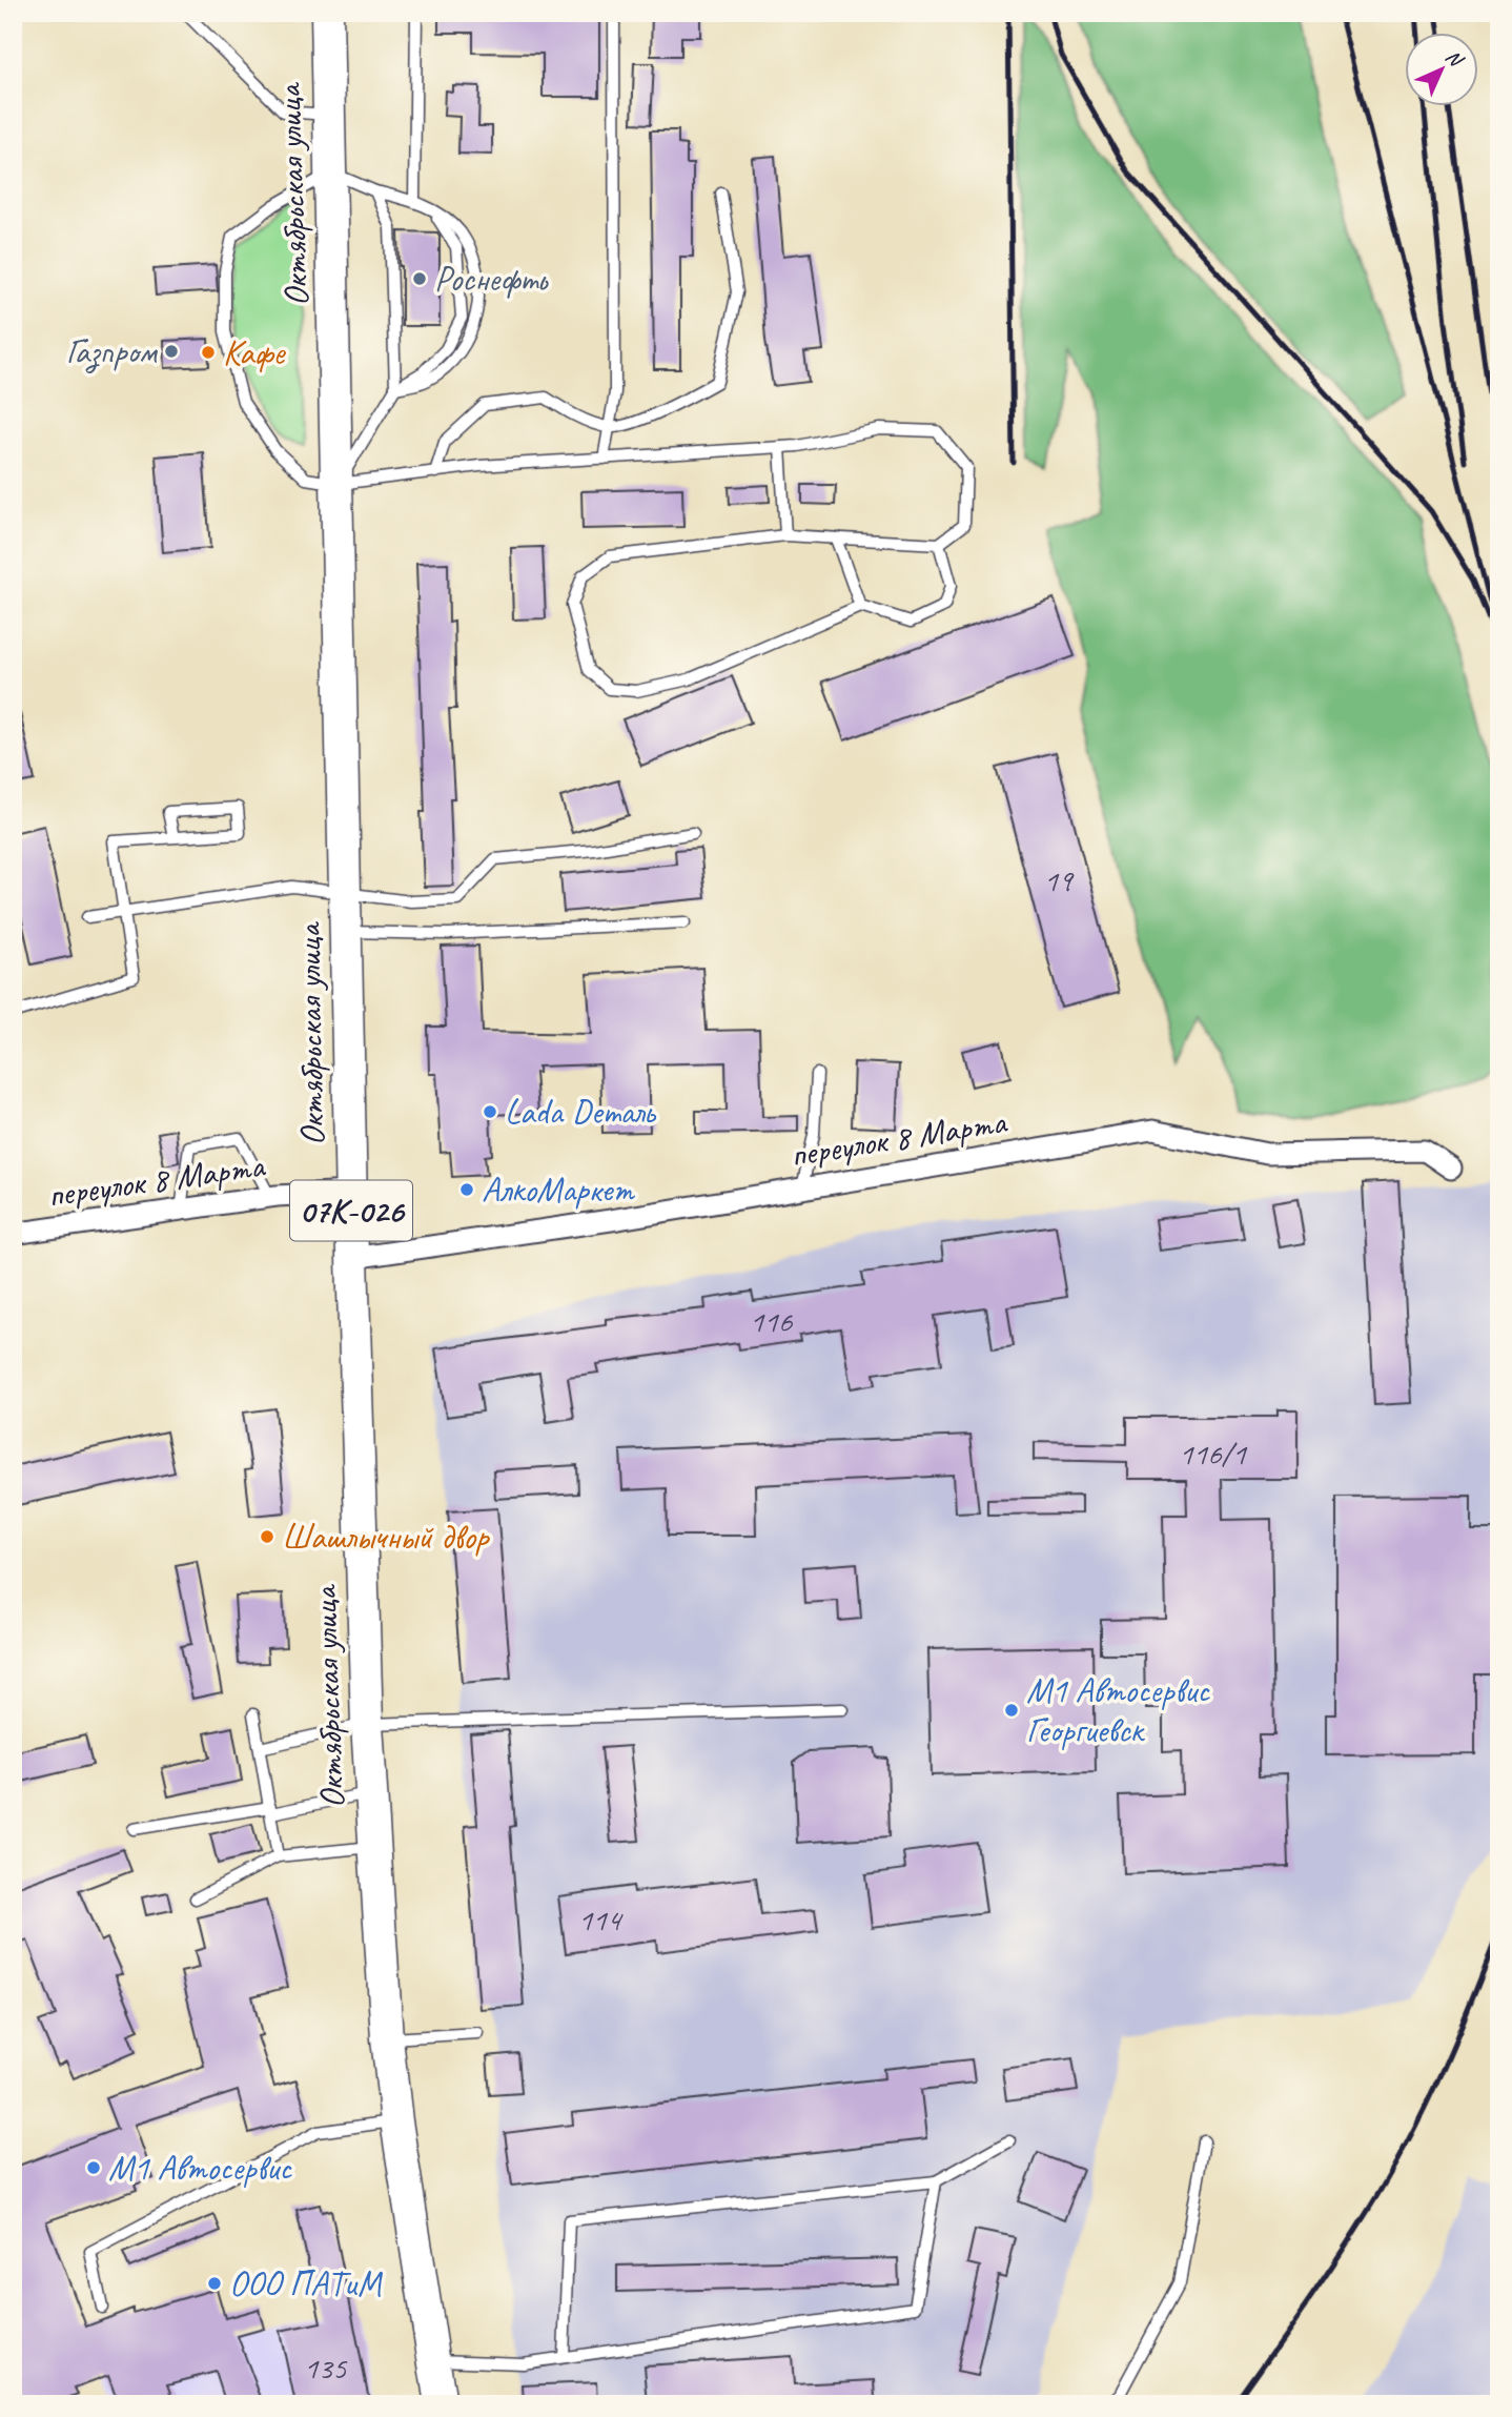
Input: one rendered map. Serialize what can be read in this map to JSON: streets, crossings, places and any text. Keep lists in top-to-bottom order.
{
  "streets": {
    "main road": ["Октябрьская улица", "07К-026"],
    "street": ["переулок 8 Марта"]
  },
  "crossings": [
    ["Октябрьская улица", "переулок 8 Марта"]
  ],
  "places": [
    "Роснефть",
    "Газпром",
    "Кафе",
    "Lada Dеталь",
    "АлкоМаркет",
    "Шашлычный двор",
    "М1 Автосервис Георгиевск",
    "М1 Автосервис",
    "ООО ПАТиМ"
  ],
  "house_numbers": [
    "19",
    "116",
    "116/1",
    "114",
    "135"
  ],
  "north": "top right"
}
